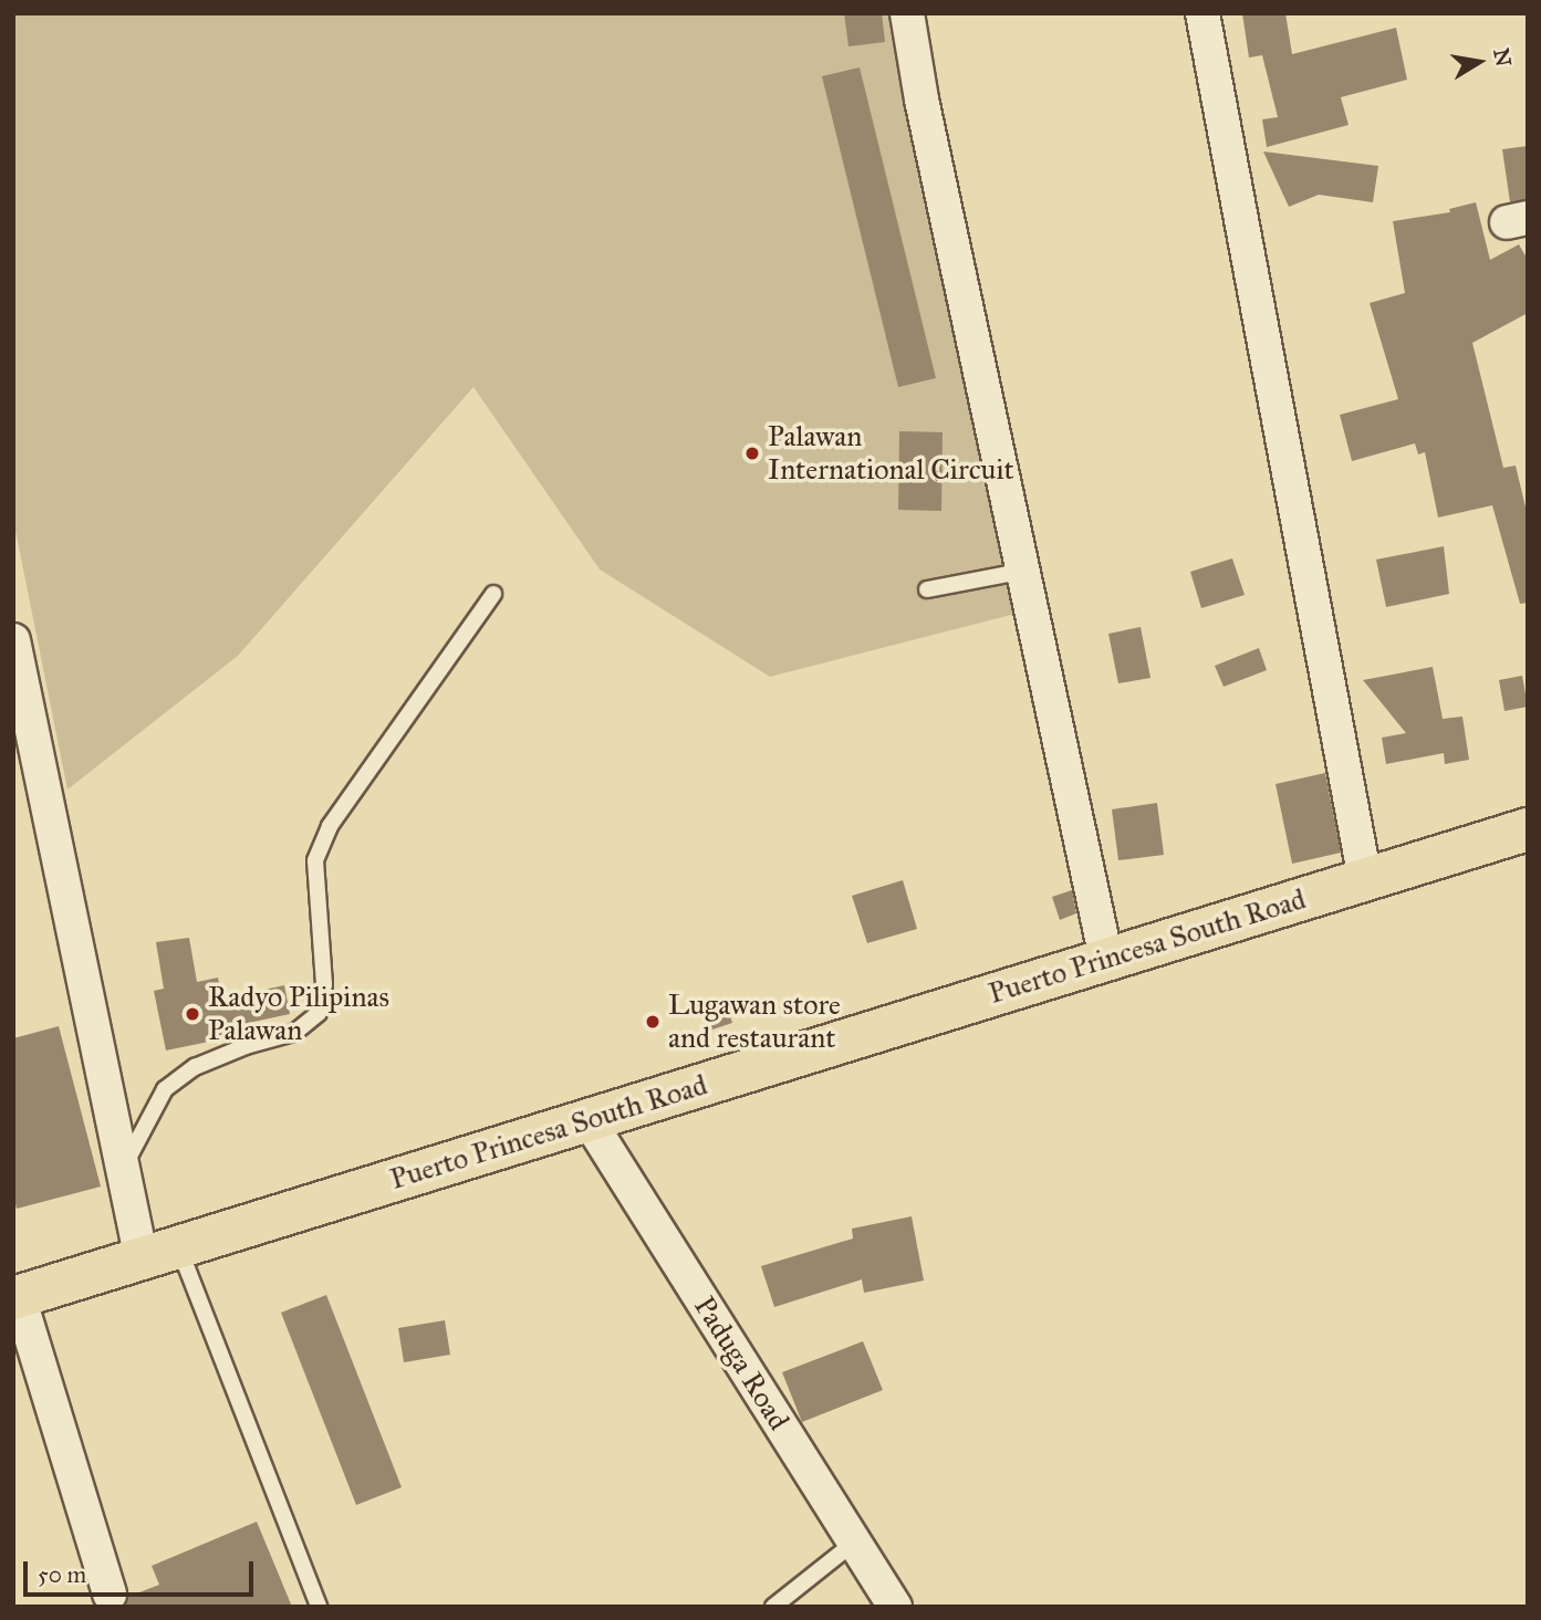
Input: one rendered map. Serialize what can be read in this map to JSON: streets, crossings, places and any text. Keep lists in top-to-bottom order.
{
  "streets": {
    "main road": ["Puerto Princesa South Road"],
    "street": ["Paduga Road"]
  },
  "crossings": [
    ["Puerto Princesa South Road", "Paduga Road"]
  ],
  "places": ["Palawan International Circuit", "Radyo Pilipinas Palawan", "Lugawan store and restaurant"],
  "scale_bar": "50 m",
  "north": "right"
}
